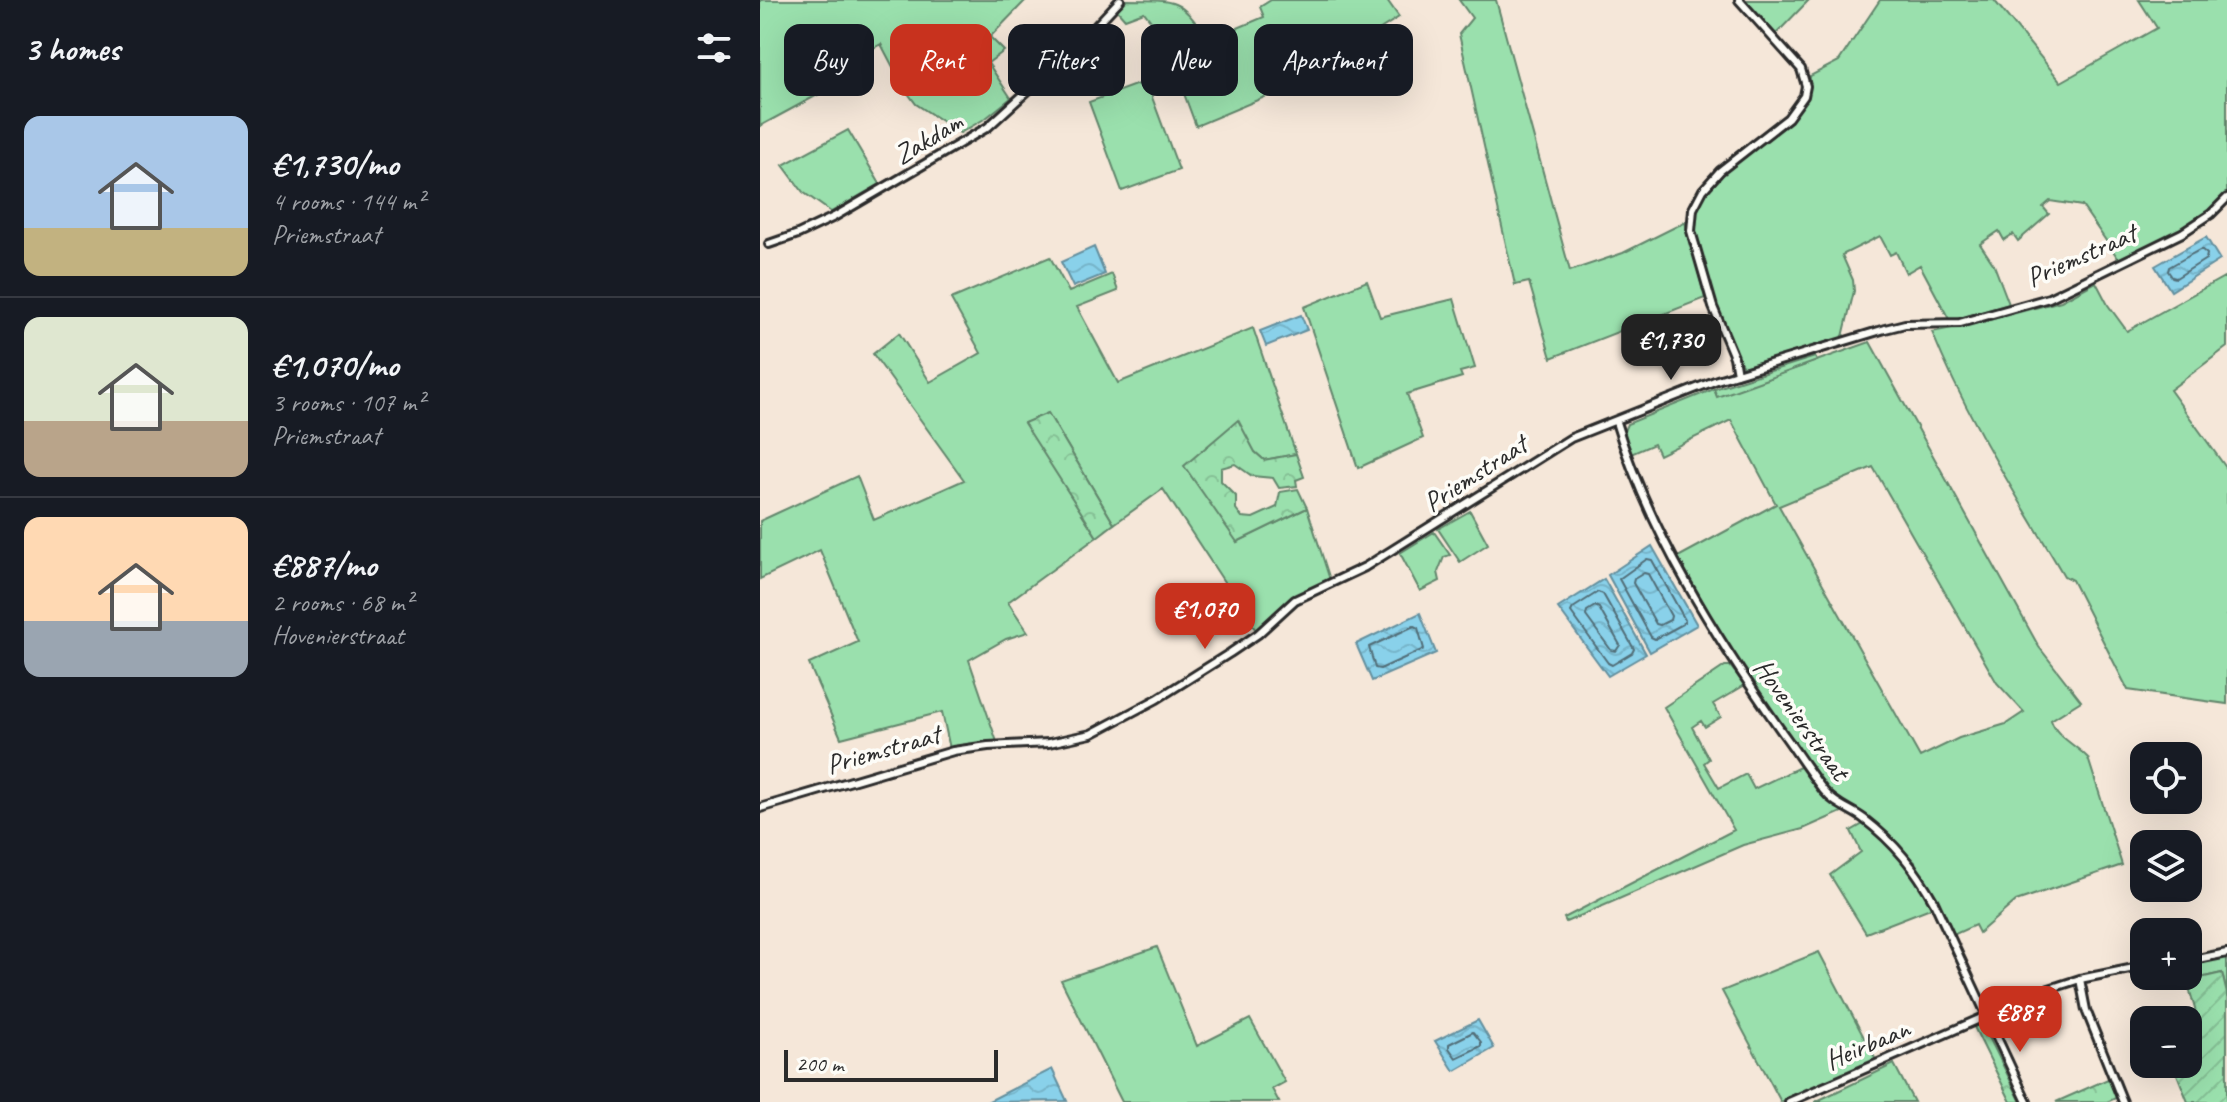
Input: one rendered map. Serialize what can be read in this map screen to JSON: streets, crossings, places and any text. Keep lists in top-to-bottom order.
{
  "streets": {
    "street": [
      "Zakdam",
      "Priemstraat",
      "Hovenierstraat",
      "Heirbaan"
    ]
  },
  "crossings": [
    ["Priemstraat", "Hovenierstraat"],
    ["Hovenierstraat", "Heirbaan"]
  ],
  "scale_bar": "200 m",
  "page": {
    "heading": "3 homes",
    "chip": [
      "Buy",
      "Rent",
      "Filters",
      "New",
      "Apartment"
    ],
    "list": [
      {
        "name": "€1,730/mo",
        "note": "4 rooms · 144 m² · Priemstraat"
      },
      {
        "name": "€1,070/mo",
        "note": "3 rooms · 107 m² · Priemstraat"
      },
      {
        "name": "€887/mo",
        "note": "2 rooms · 68 m² · Hovenierstraat"
      }
    ],
    "price": ["€1,730", "€1,070", "€887"],
    "map_buttons": ["+", "−"],
    "scale": "200 m"
  }
}
